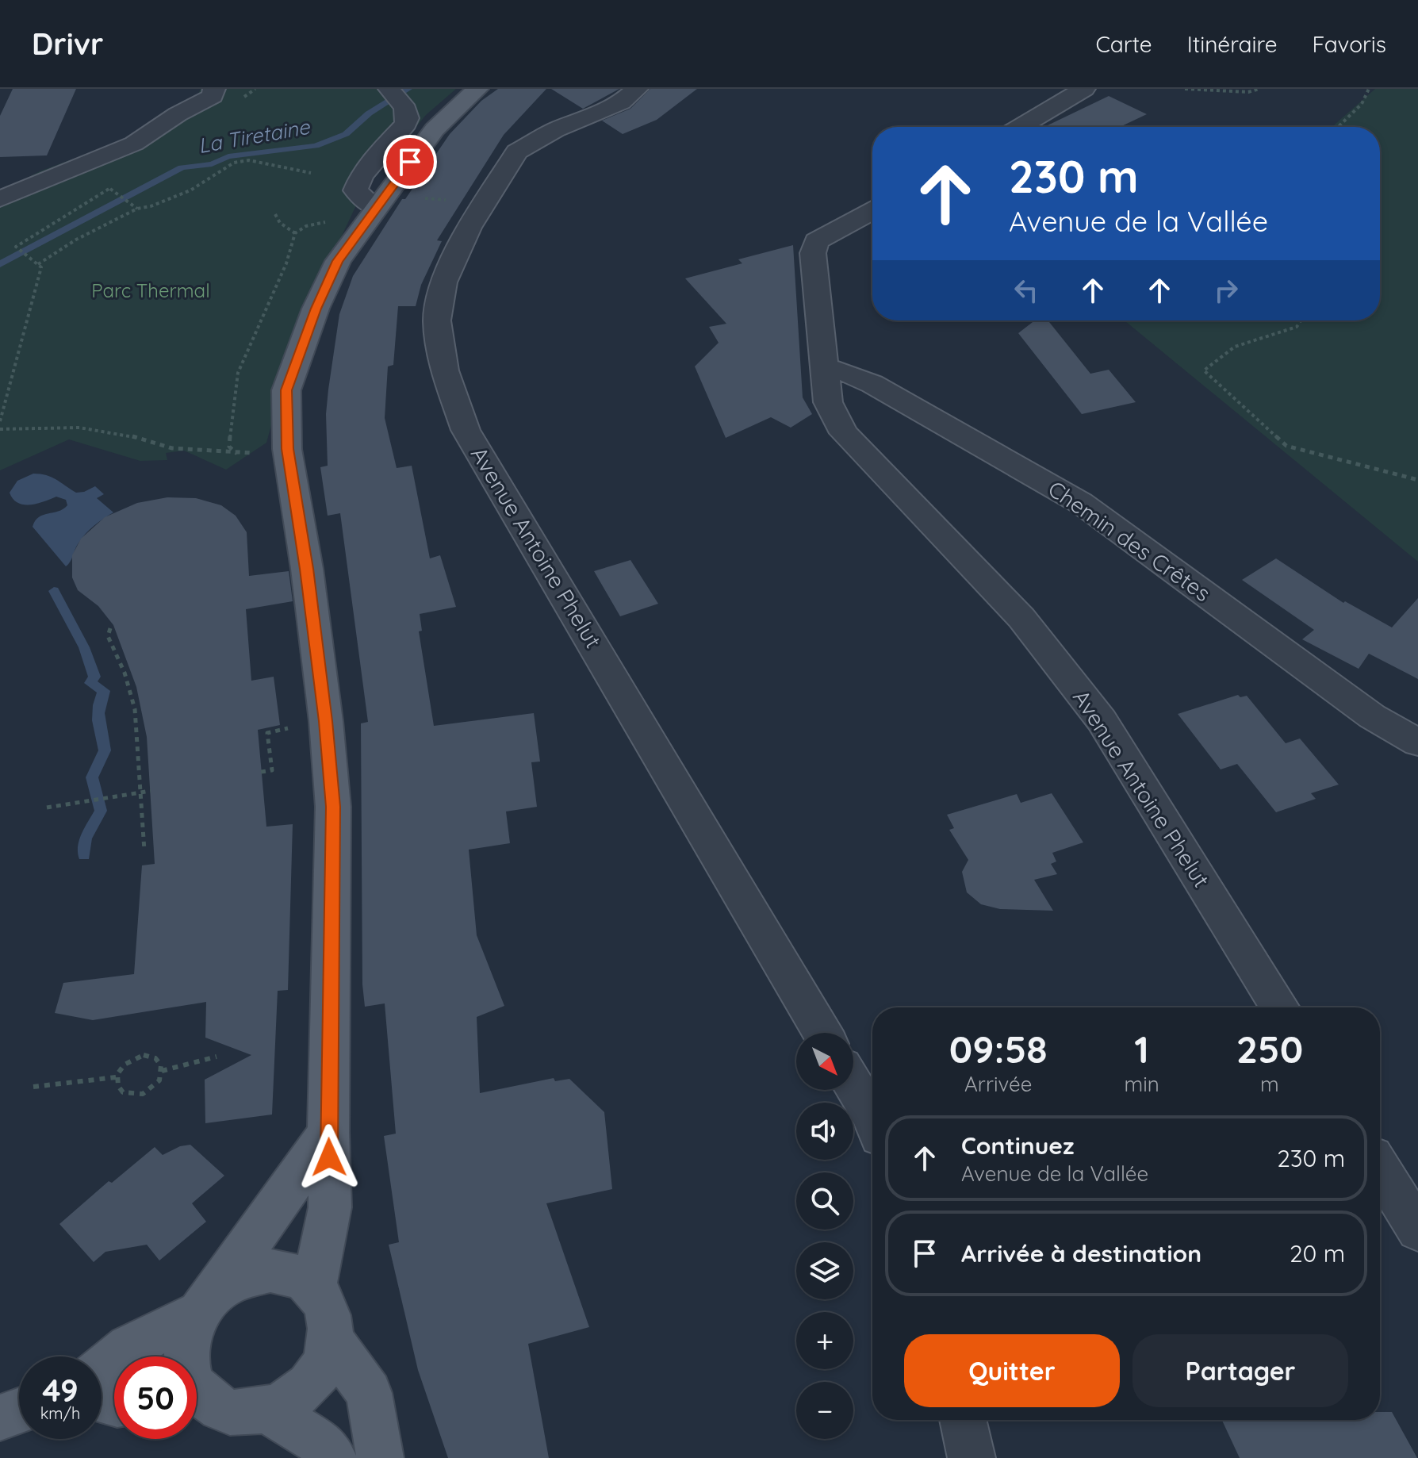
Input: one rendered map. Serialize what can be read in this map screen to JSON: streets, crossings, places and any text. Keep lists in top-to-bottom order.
{
  "streets": {
    "street": ["Chemin des Crêtes", "Avenue Antoine Phelut"]
  },
  "crossings": [
    ["Chemin des Crêtes", "Avenue Antoine Phelut"]
  ],
  "water": ["La Tiretaine"],
  "parks": ["Parc Thermal"],
  "north": "bottom right",
  "page": {
    "header": "Drivr",
    "nav": ["Carte", "Itinéraire", "Favoris"],
    "turn": ["230 m", "Avenue de la Vallée"],
    "eta": [
      "09:58",
      "Arrivée",
      "1",
      "min",
      "250",
      "m"
    ],
    "map_buttons": ["+", "−"],
    "list": [
      {
        "name": "Continuez",
        "note": "Avenue de la Vallée",
        "value": "230 m"
      },
      {
        "name": "Arrivée à destination",
        "value": "20 m"
      }
    ],
    "buttons": ["Quitter", "Partager"],
    "speed": "49 km/h",
    "limit": "50"
  }
}
